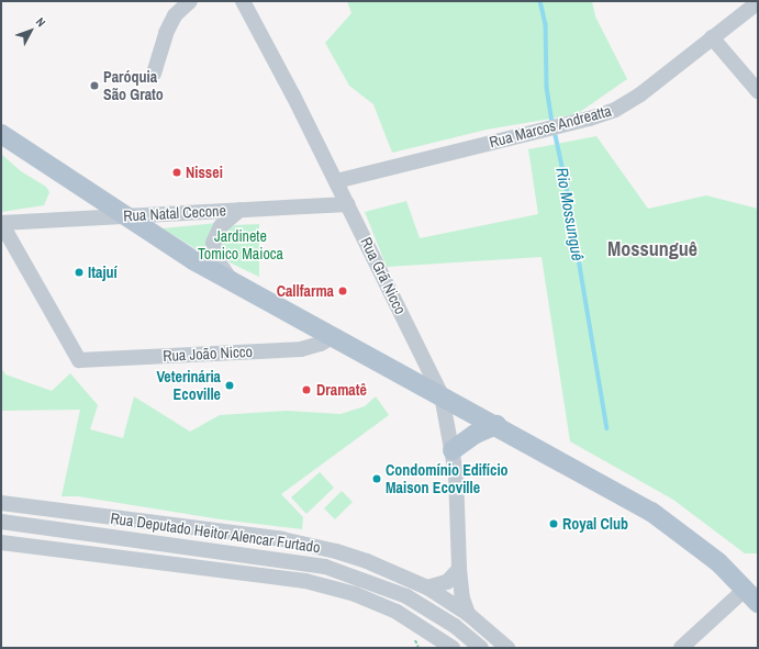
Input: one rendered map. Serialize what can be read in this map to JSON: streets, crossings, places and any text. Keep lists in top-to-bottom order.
{
  "streets": {
    "street": [
      "Rua Marcos Andreatta",
      "Rua Natal Cecone",
      "Rua Grã Nicco",
      "Rua João Nicco",
      "Rua Deputado Heitor Alencar Furtado"
    ]
  },
  "crossings": [
    ["Rua Marcos Andreatta", "Rua Grã Nicco"],
    ["Rua Natal Cecone", "Rua Grã Nicco"],
    ["Rua Natal Cecone", "Rua João Nicco"],
    ["Rua Grã Nicco", "Rua Deputado Heitor Alencar Furtado"]
  ],
  "districts": ["Mossunguê"],
  "water": ["Rio Mossunguê"],
  "parks": ["Jardinete Tomico Maioca"],
  "places": [
    "Paróquia São Grato",
    "Nissei",
    "Itajuí",
    "Callfarma",
    "Veterinária Ecoville",
    "Dramatê",
    "Condomínio Edifício Maison Ecoville",
    "Royal Club"
  ],
  "north": "top right"
}
